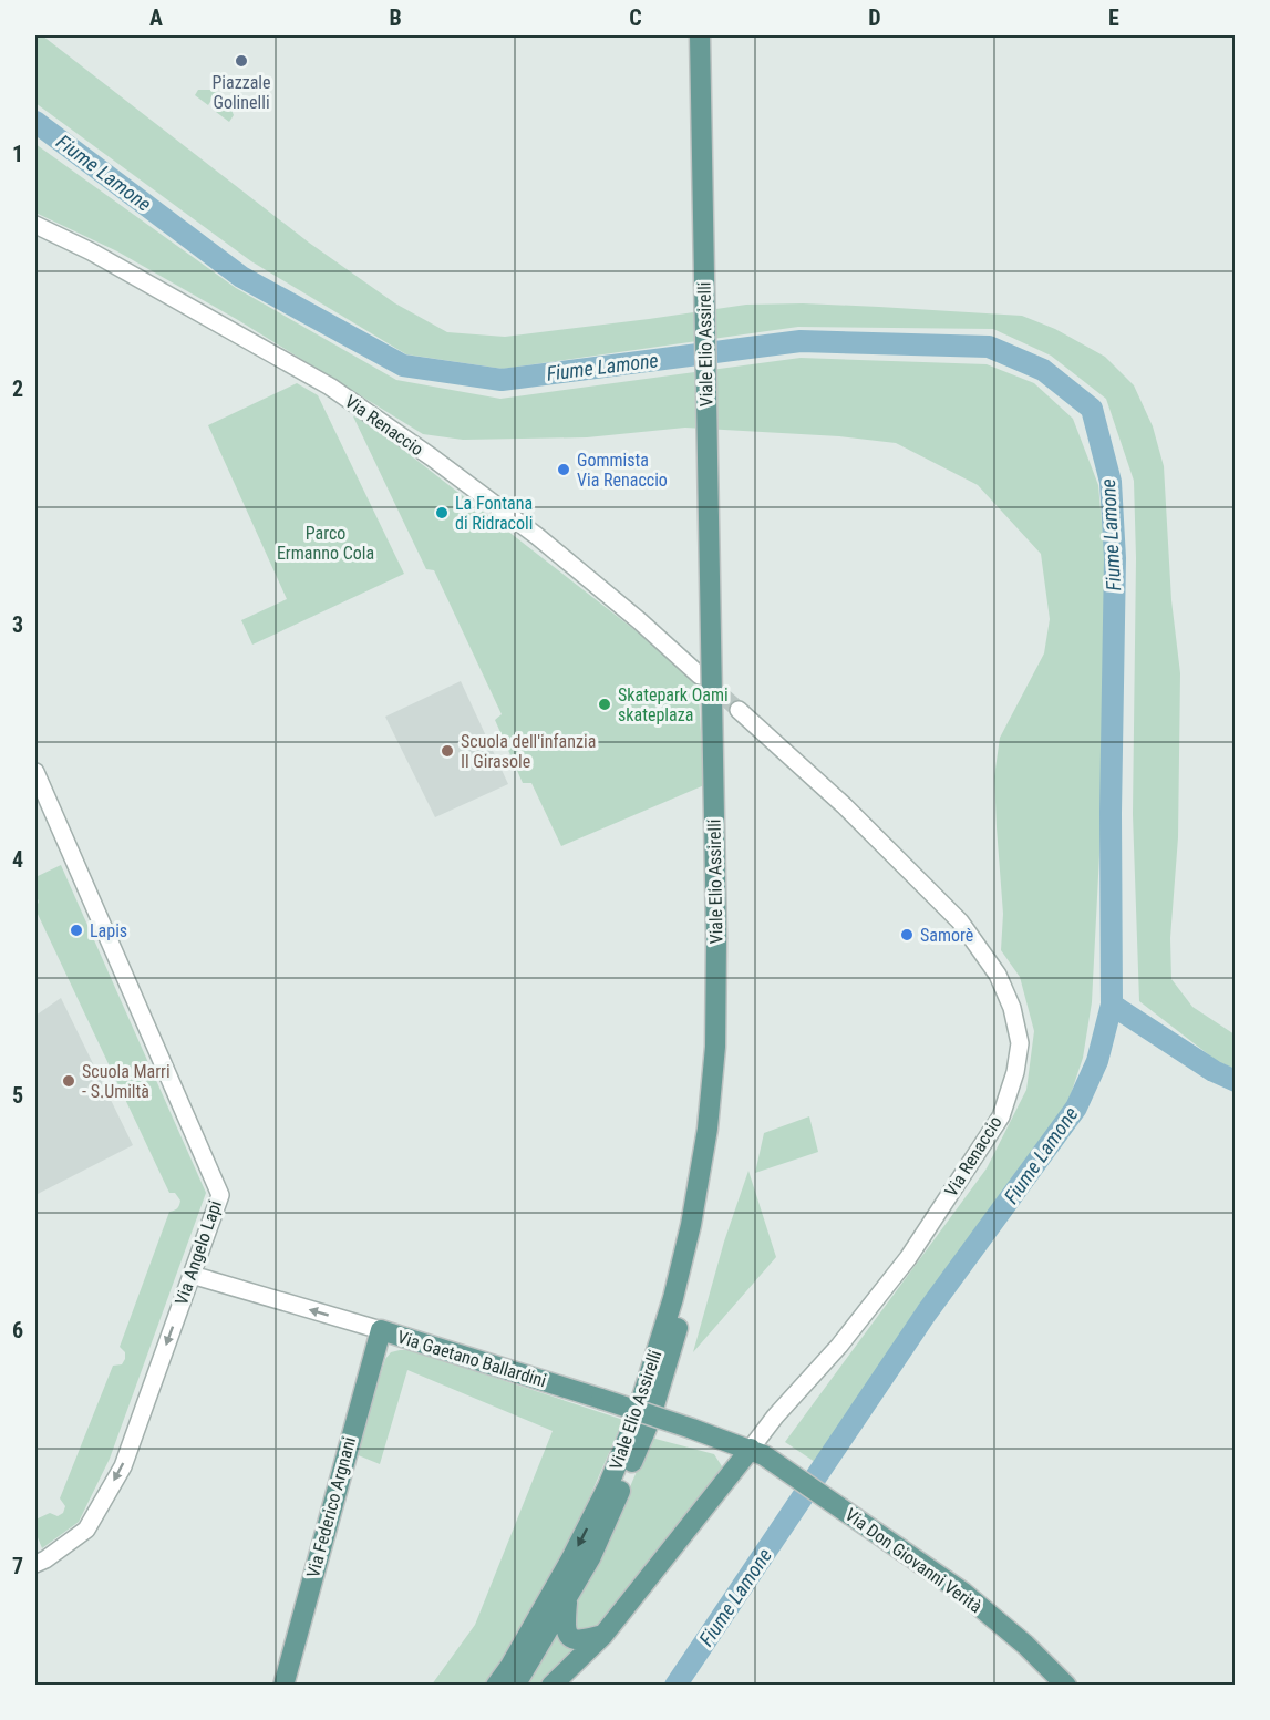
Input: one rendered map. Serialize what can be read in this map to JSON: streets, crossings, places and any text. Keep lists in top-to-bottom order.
{
  "streets": {
    "main road": [
      "Viale Elio Assirelli",
      "Via Gaetano Ballardini",
      "Via Federico Argnani",
      "Via Don Giovanni Verità"
    ],
    "street": ["Via Renaccio", "Via Angelo Lapi"]
  },
  "crossings": [
    ["Via Renaccio", "Via Gaetano Ballardini"],
    ["Via Renaccio", "Via Don Giovanni Verità"],
    ["Via Angelo Lapi", "Via Gaetano Ballardini"],
    ["Via Gaetano Ballardini", "Via Federico Argnani"],
    ["Via Gaetano Ballardini", "Via Don Giovanni Verità"]
  ],
  "one_way": ["Via Angelo Lapi"],
  "water": ["Fiume Lamone"],
  "parks": ["Parco Ermanno Cola"],
  "places": [
    "Piazzale Golinelli",
    "Gommista Via Renaccio",
    "La Fontana di Ridracoli",
    "Skatepark Oami skateplaza",
    "Scuola dell'infanzia Il Girasole",
    "Lapis",
    "Samorè",
    "Scuola Marri - S.Umiltà"
  ],
  "grid": {
    "columns": [
      "A",
      "B",
      "C",
      "D",
      "E"
    ],
    "rows": [
      "1",
      "2",
      "3",
      "4",
      "5",
      "6",
      "7"
    ]
  }
}
